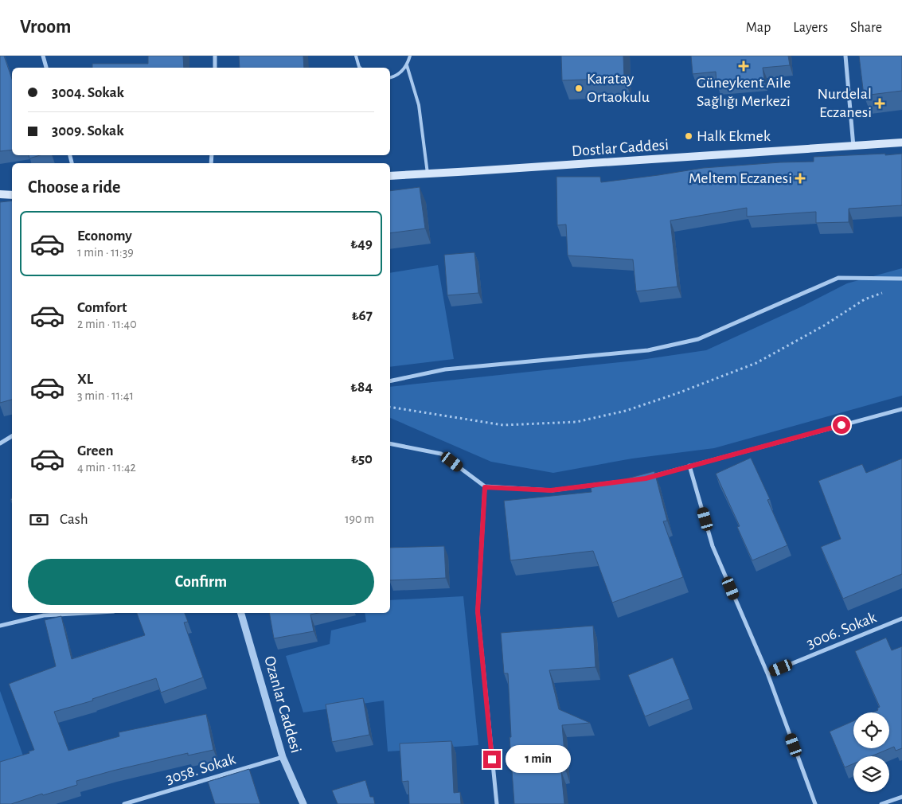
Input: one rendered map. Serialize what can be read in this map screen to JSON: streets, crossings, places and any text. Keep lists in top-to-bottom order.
{
  "streets": {
    "main road": ["Dostlar Caddesi"],
    "street": ["3006. Sokak", "Ozanlar Caddesi", "3058. Sokak"]
  },
  "crossings": [
    ["Ozanlar Caddesi", "3058. Sokak"]
  ],
  "places": {
    "health": ["Güneykent Aile Sağlığı Merkezi", "Nurdelal Eczanesi", "Meltem Eczanesi"],
    "other": ["Karatay Ortaokulu", "Halk Ekmek"]
  },
  "page": {
    "header": "Vroom",
    "nav": ["Map", "Layers", "Share"],
    "banner": ["3004. Sokak", "3009. Sokak"],
    "heading": "Choose a ride",
    "list": [
      {
        "name": "Economy",
        "note": "1 min · 11:39",
        "value": "₺49"
      },
      {
        "name": "Comfort",
        "note": "2 min · 11:40",
        "value": "₺67"
      },
      {
        "name": "XL",
        "note": "3 min · 11:41",
        "value": "₺84"
      },
      {
        "name": "Green",
        "note": "4 min · 11:42",
        "value": "₺50"
      }
    ],
    "pay": ["Cash", "190 m"],
    "buttons": "Confirm",
    "bubble": "1 min"
  }
}
